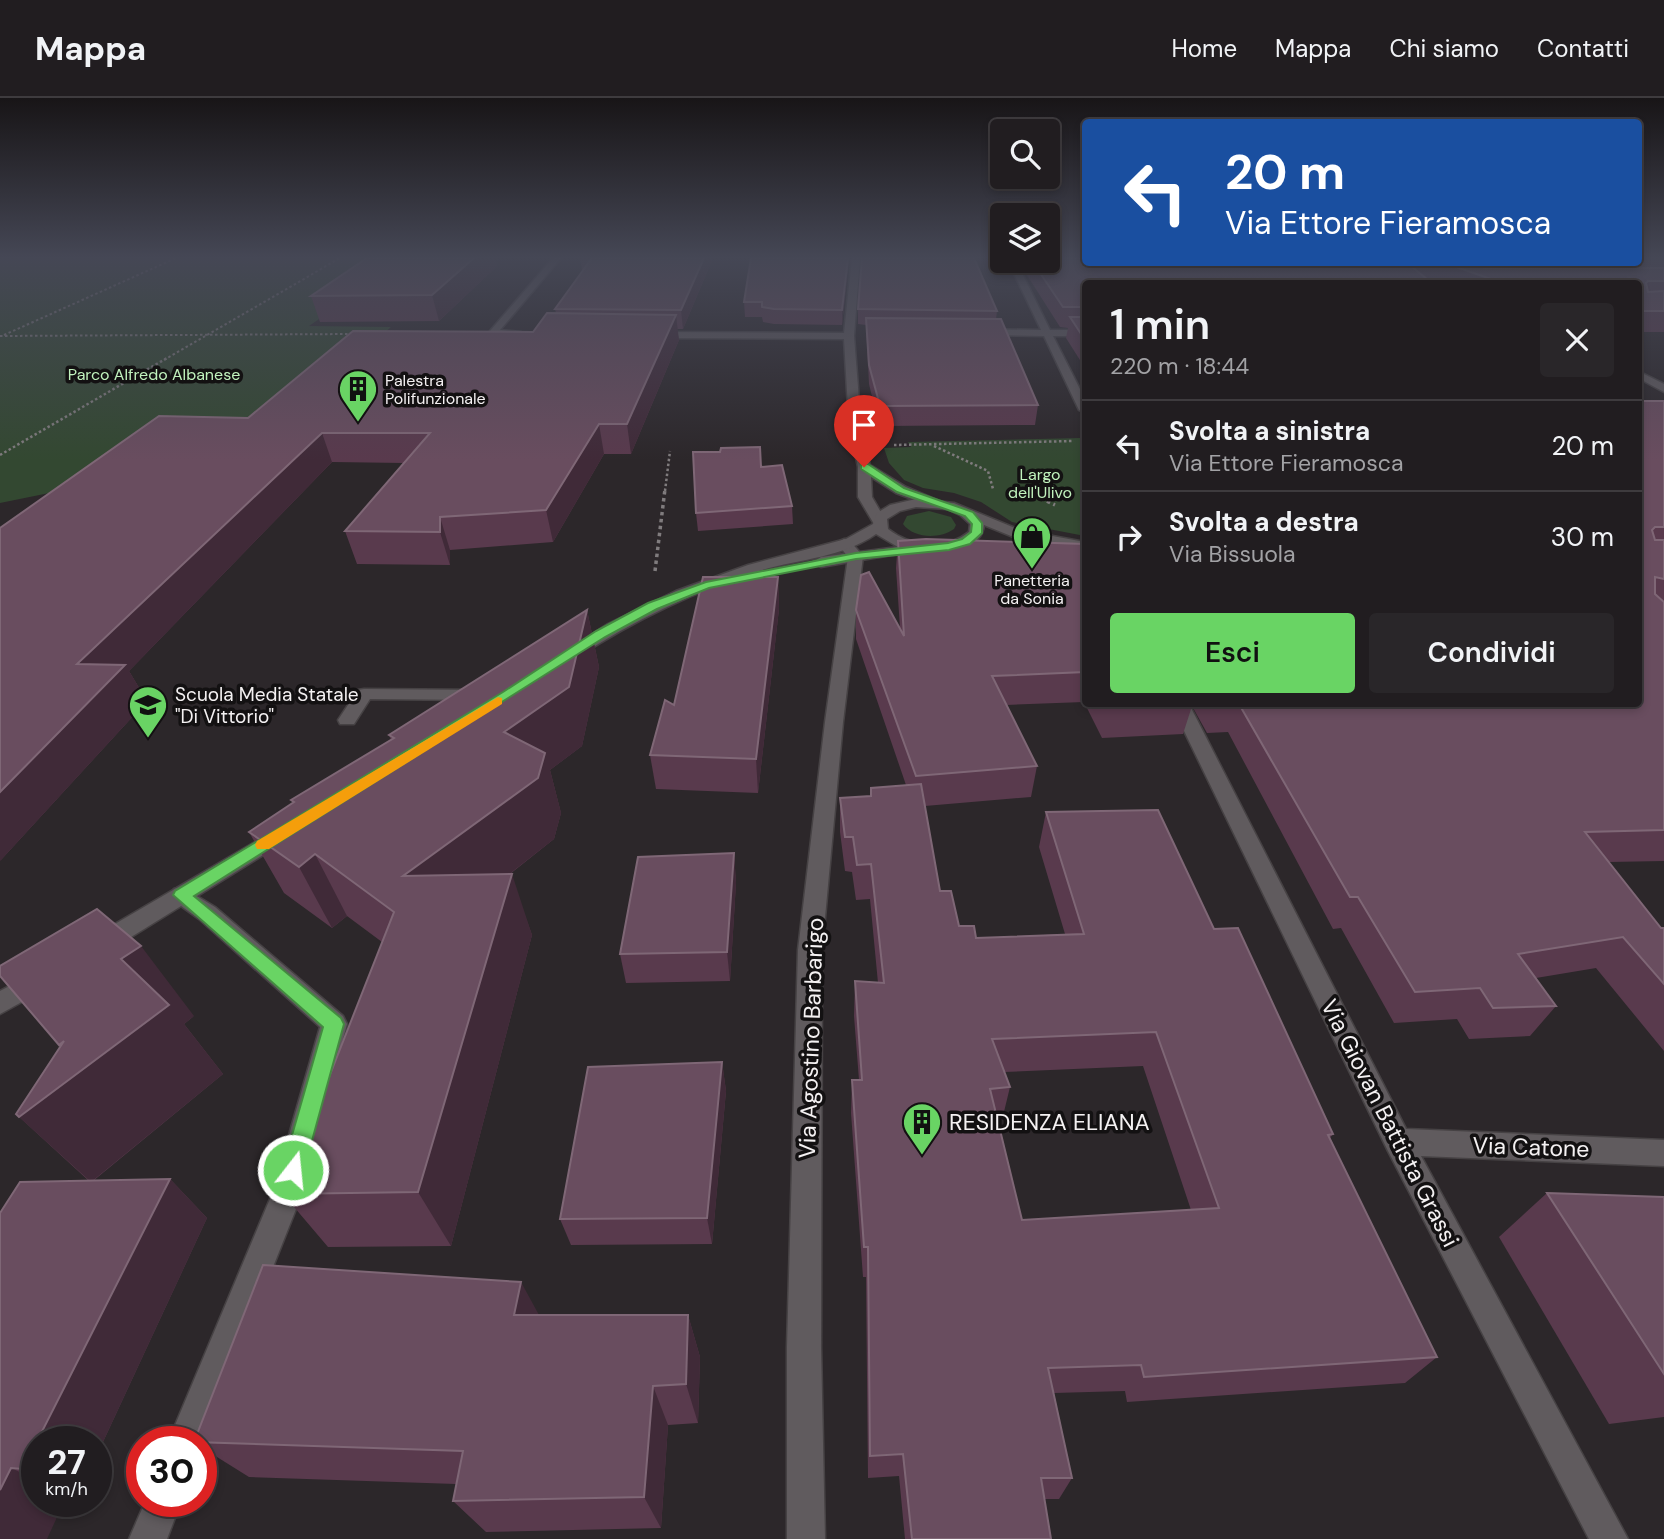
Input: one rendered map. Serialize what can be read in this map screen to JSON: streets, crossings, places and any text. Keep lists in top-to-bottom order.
{
  "streets": {
    "street": ["Via Agostino Barbarigo", "Via Giovan Battista Grassi", "Via Catone"]
  },
  "crossings": [
    ["Via Giovan Battista Grassi", "Via Catone"]
  ],
  "parks": ["Parco Alfredo Albanese", "Largo dell'Ulivo"],
  "places": {
    "building": ["Palestra Polifunzionale", "RESIDENZA ELIANA"],
    "shop": ["Panetteria da Sonia"],
    "school or university": ["Scuola Media Statale \"Di Vittorio\""]
  },
  "page": {
    "header": "Mappa",
    "nav": [
      "Home",
      "Mappa",
      "Chi siamo",
      "Contatti"
    ],
    "turn": ["20 m", "Via Ettore Fieramosca"],
    "heading": ["1 min", "220 m · 18:44"],
    "list": [
      {
        "name": "Svolta a sinistra",
        "note": "Via Ettore Fieramosca",
        "value": "20 m"
      },
      {
        "name": "Svolta a destra",
        "note": "Via Bissuola",
        "value": "30 m"
      }
    ],
    "buttons": ["Esci", "Condividi"],
    "speed": "27 km/h",
    "limit": "30"
  }
}
